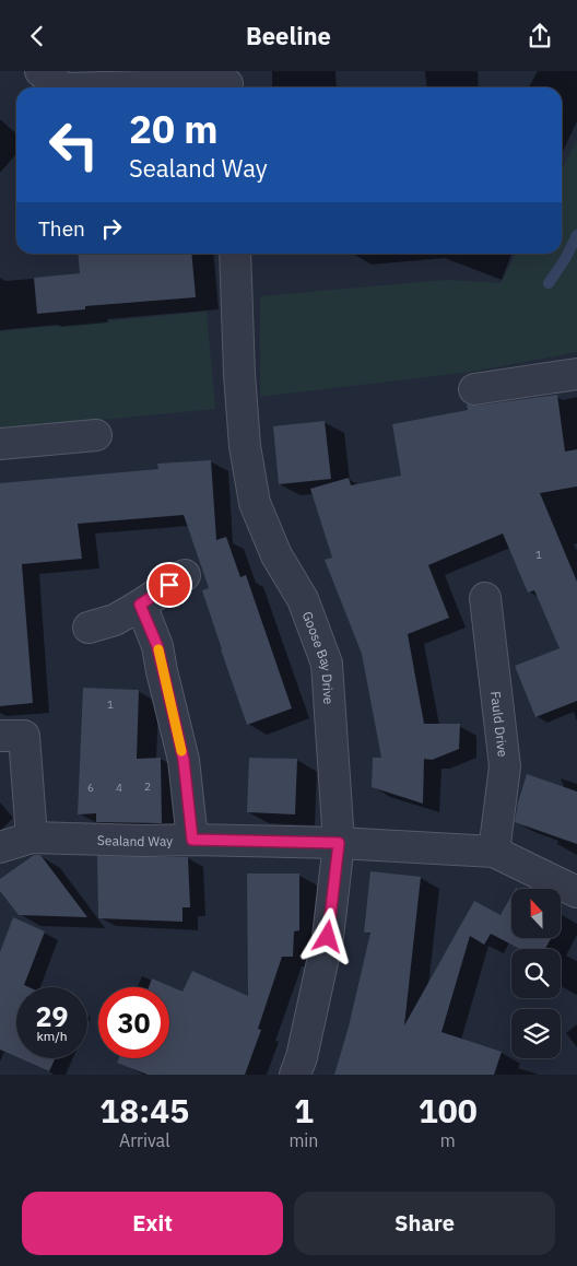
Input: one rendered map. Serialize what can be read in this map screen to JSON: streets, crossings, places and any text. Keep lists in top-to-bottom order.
{
  "streets": {
    "street": ["Goose Bay Drive", "Fauld Drive", "Sealand Way"]
  },
  "crossings": [
    ["Goose Bay Drive", "Sealand Way"]
  ],
  "house_numbers": [
    "1",
    "1",
    "2",
    "6",
    "4"
  ],
  "north": "top",
  "page": {
    "header": "Beeline",
    "turn": ["20 m", "Sealand Way"],
    "then": "Then",
    "speed": "29 km/h",
    "limit": "30",
    "eta": [
      "18:45",
      "Arrival",
      "1",
      "min",
      "100",
      "m"
    ],
    "buttons": ["Exit", "Share"]
  }
}
